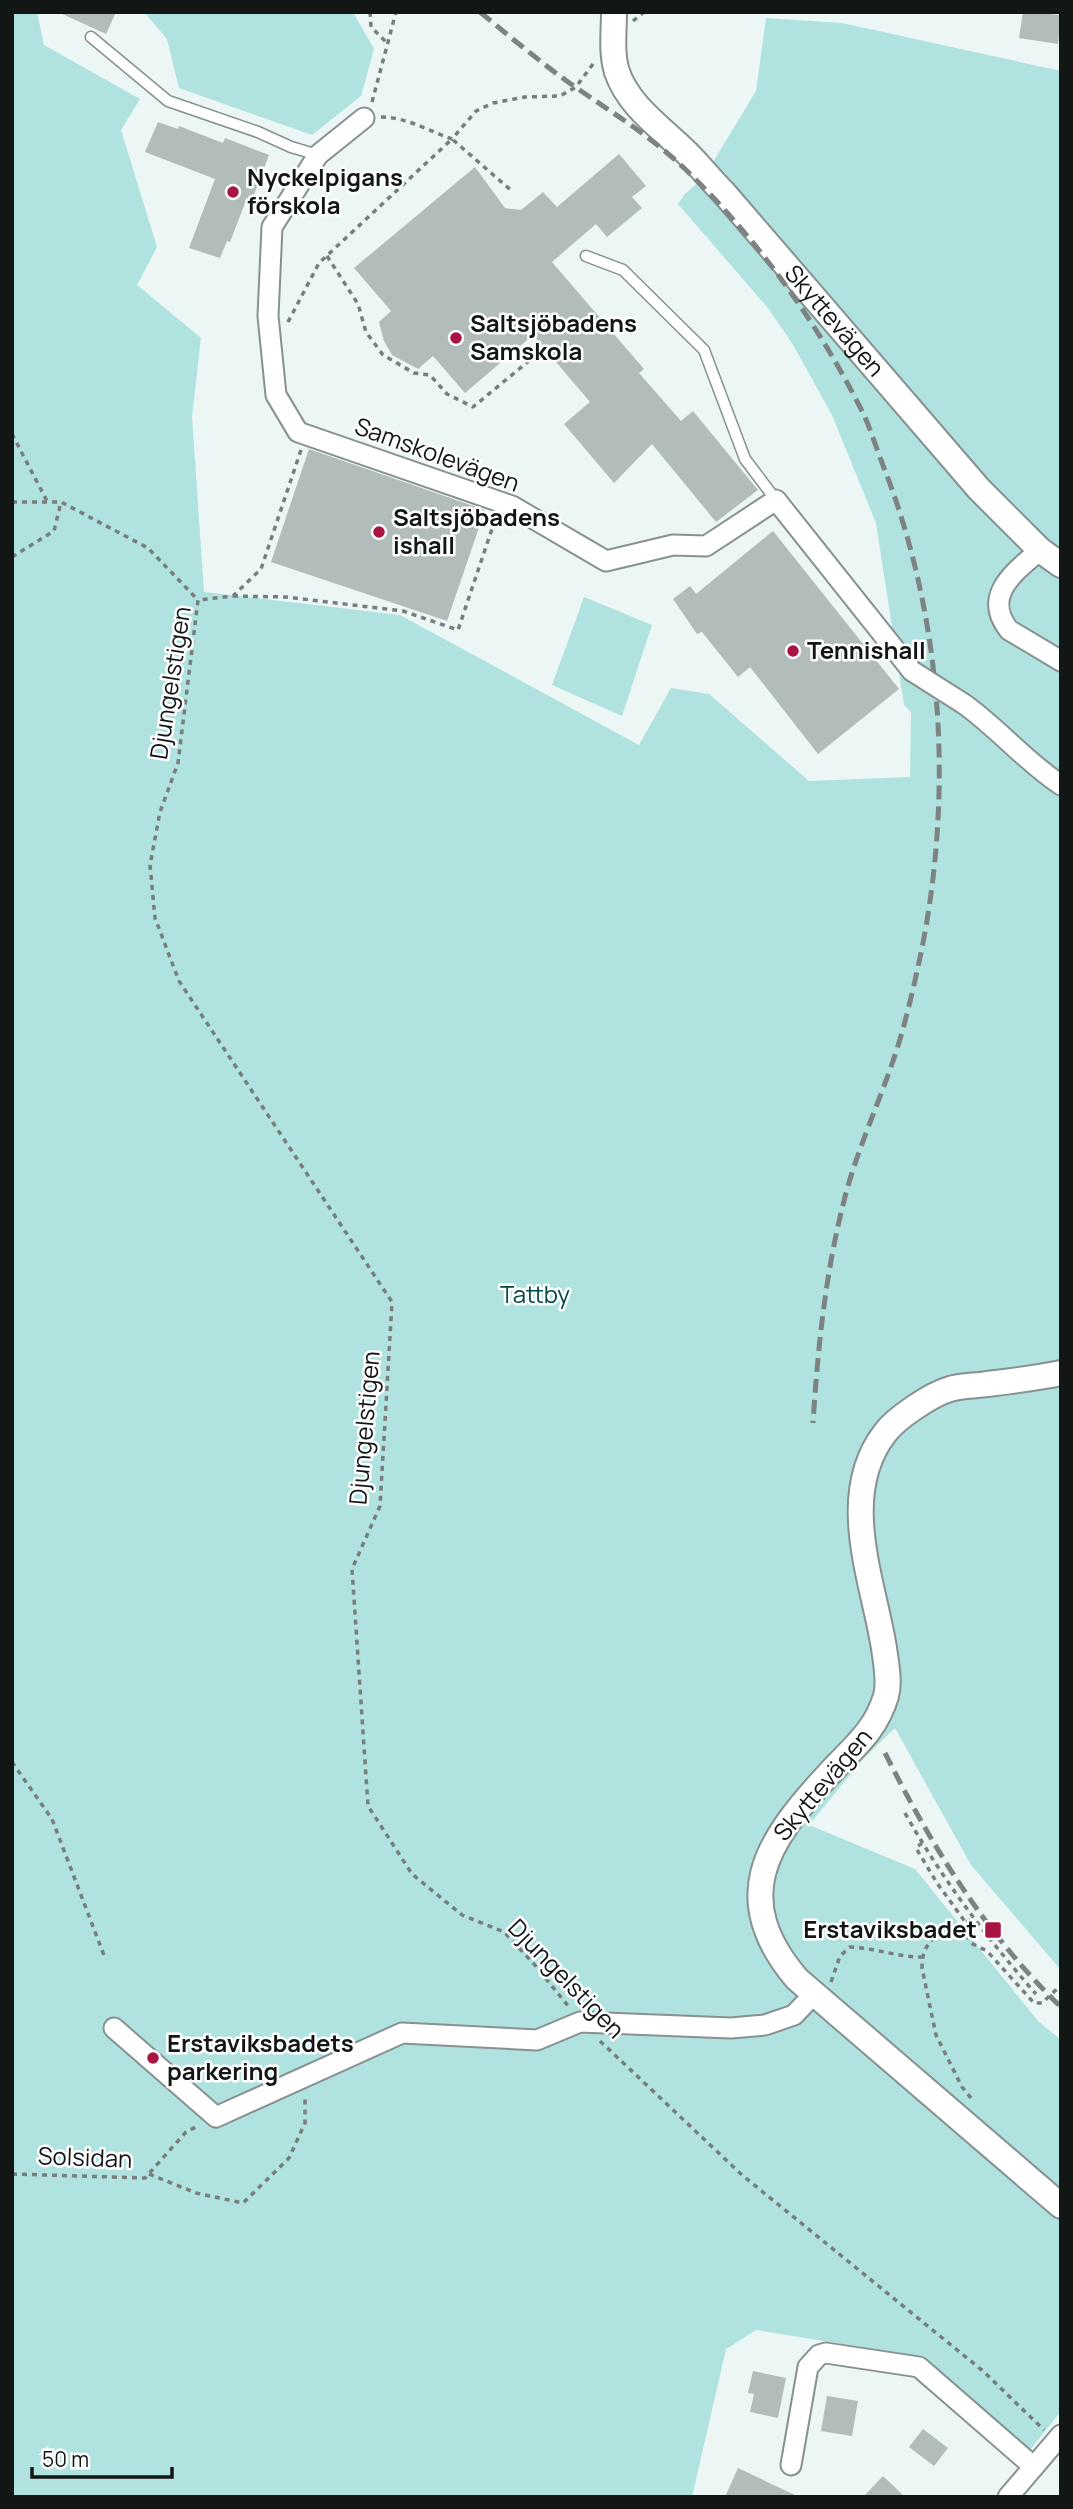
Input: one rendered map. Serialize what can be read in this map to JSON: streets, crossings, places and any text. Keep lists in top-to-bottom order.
{
  "streets": {
    "street": ["Skyttevägen", "Samskolevägen"],
    "path": ["Djungelstigen", "Solsidan"]
  },
  "crossings": [
    ["Samskolevägen", "Djungelstigen"]
  ],
  "parks": ["Tattby"],
  "places": {
    "other": [
      "Nyckelpigans förskola",
      "Saltsjöbadens Samskola",
      "Saltsjöbadens ishall",
      "Tennishall",
      "Erstaviksbadets parkering"
    ],
    "transit": ["Erstaviksbadet"]
  },
  "scale_bar": "50 m"
}
